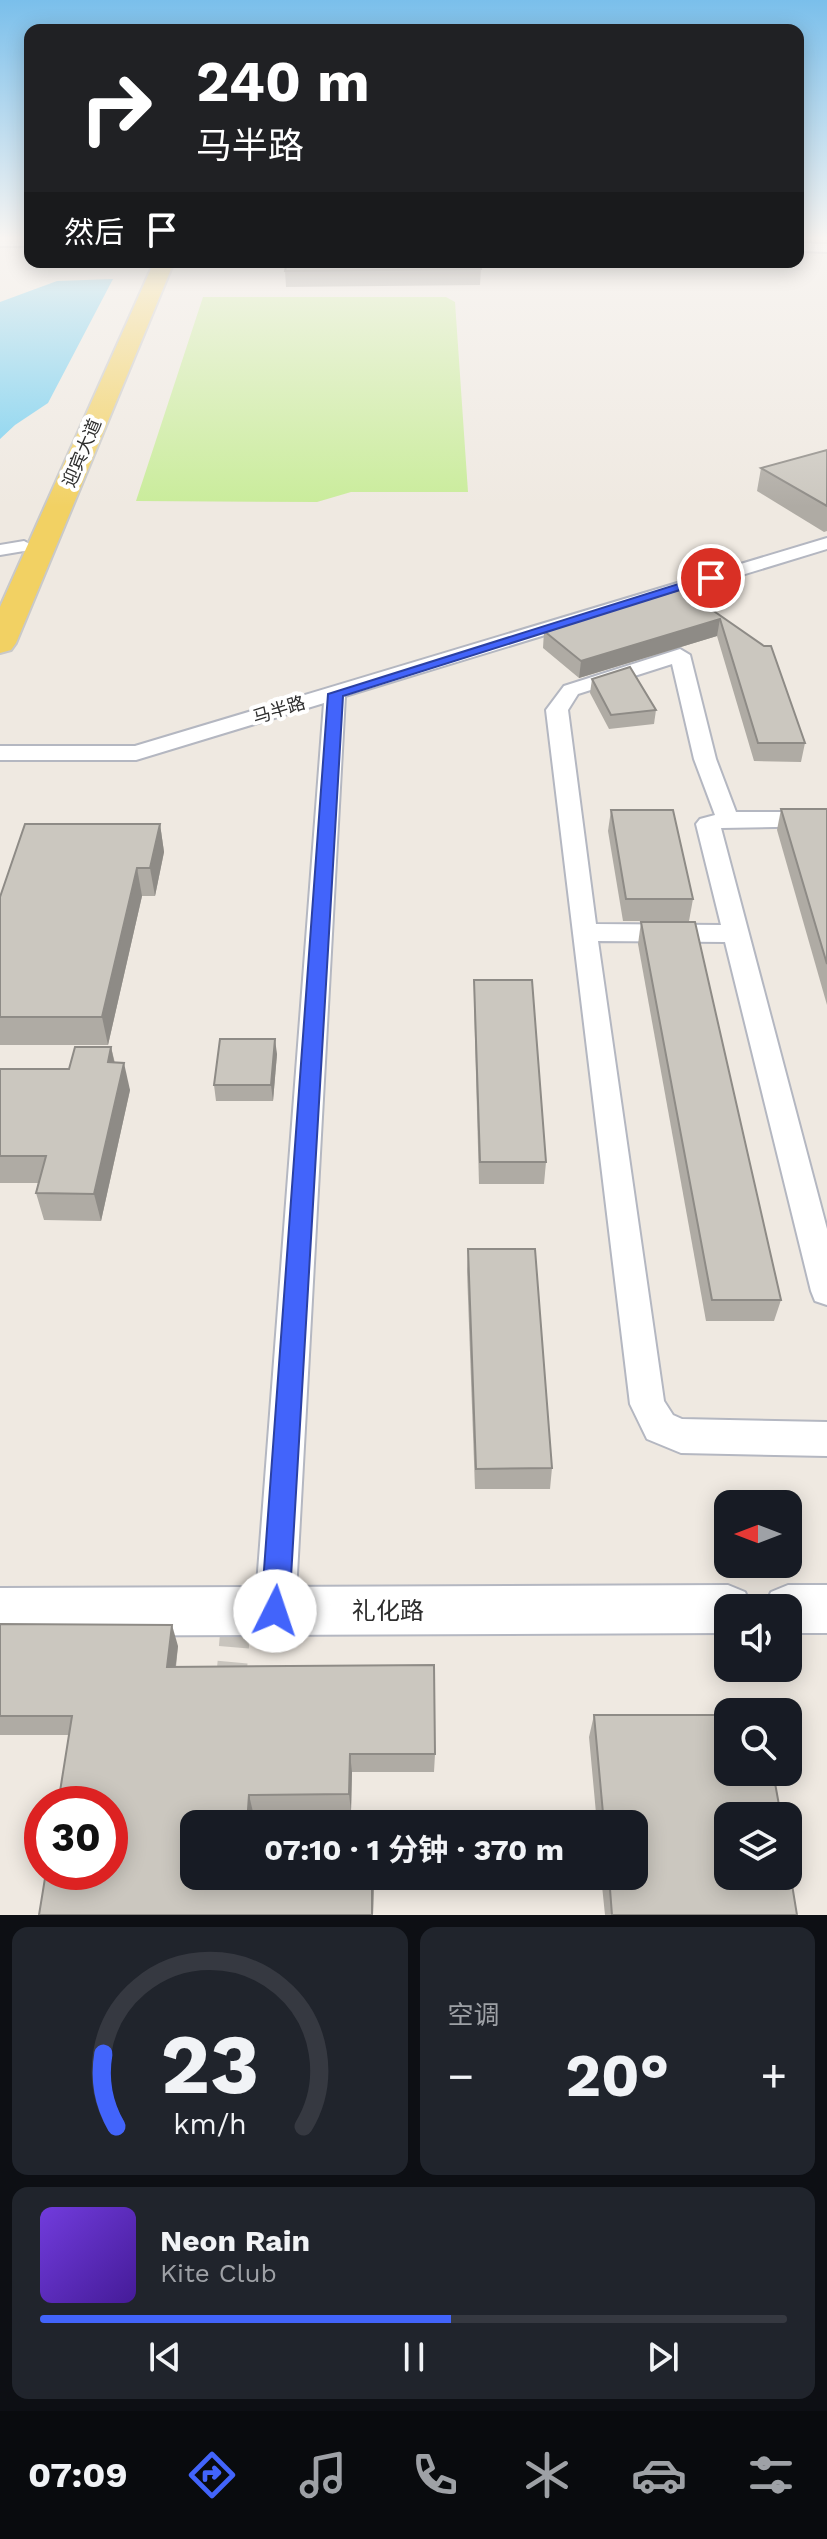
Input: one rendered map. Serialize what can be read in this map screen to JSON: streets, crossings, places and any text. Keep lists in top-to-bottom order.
{
  "streets": {
    "main road": ["迎宾大道"],
    "street": ["马半路", "礼化路"]
  },
  "north": "left",
  "page": {
    "turn": ["240 m", "马半路"],
    "then": "然后",
    "limit": "30",
    "trip": "07:10 · 1 分钟 · 370 m",
    "tile": "空调",
    "heat": ["−", "20°", "+"],
    "song": ["Neon Rain", "Kite Club"],
    "tabs": "07:09",
    "gauge": ["23", "km/h"]
  }
}
